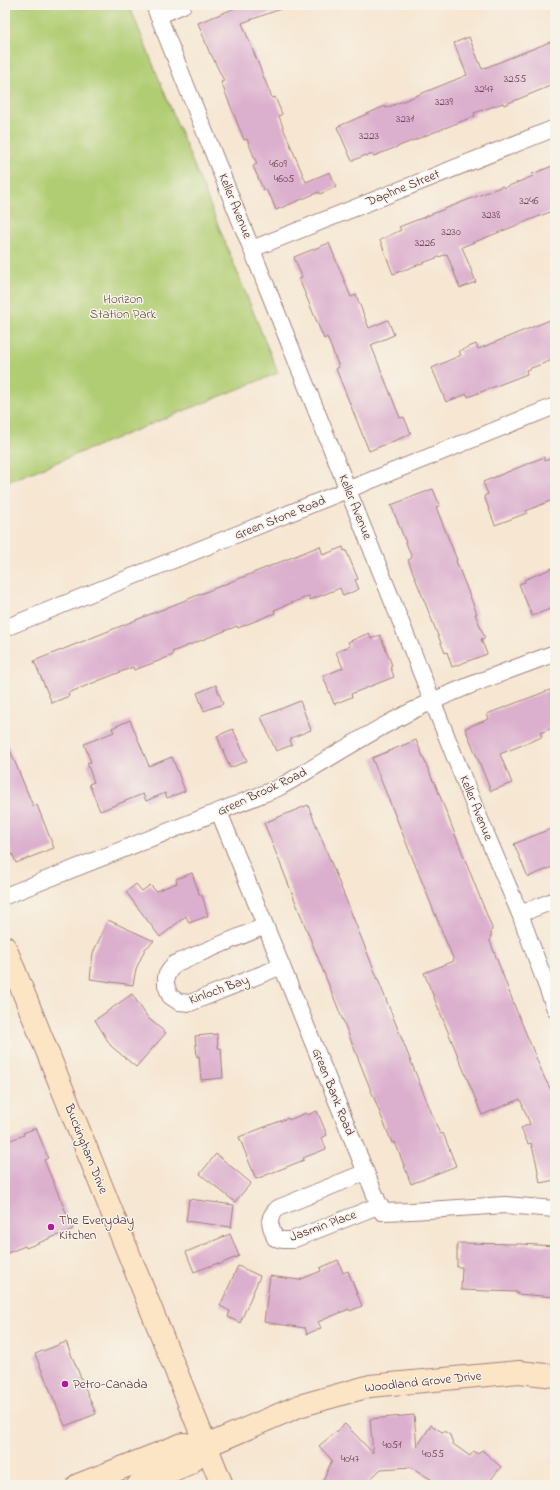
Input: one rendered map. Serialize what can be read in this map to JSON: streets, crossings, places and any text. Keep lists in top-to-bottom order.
{
  "streets": {
    "street": [
      "Daphne Street",
      "Keller Avenue",
      "Green Stone Road",
      "Green Brook Road",
      "Kinloch Bay",
      "Green Bank Road",
      "Buckingham Drive",
      "Jasmin Place",
      "Woodland Grove Drive"
    ]
  },
  "crossings": [
    ["Daphne Street", "Keller Avenue"],
    ["Keller Avenue", "Green Stone Road"],
    ["Keller Avenue", "Green Brook Road"],
    ["Green Brook Road", "Green Bank Road"],
    ["Kinloch Bay", "Green Bank Road"],
    ["Green Bank Road", "Jasmin Place"],
    ["Buckingham Drive", "Woodland Grove Drive"]
  ],
  "parks": ["Horizon Station Park"],
  "places": ["The Everyday Kitchen", "Petro-Canada"],
  "house_numbers": [
    "3255",
    "3247",
    "3239",
    "3231",
    "3223",
    "4609",
    "4605",
    "3246",
    "3238",
    "3230",
    "3226",
    "4051",
    "4055",
    "4047"
  ]
}
